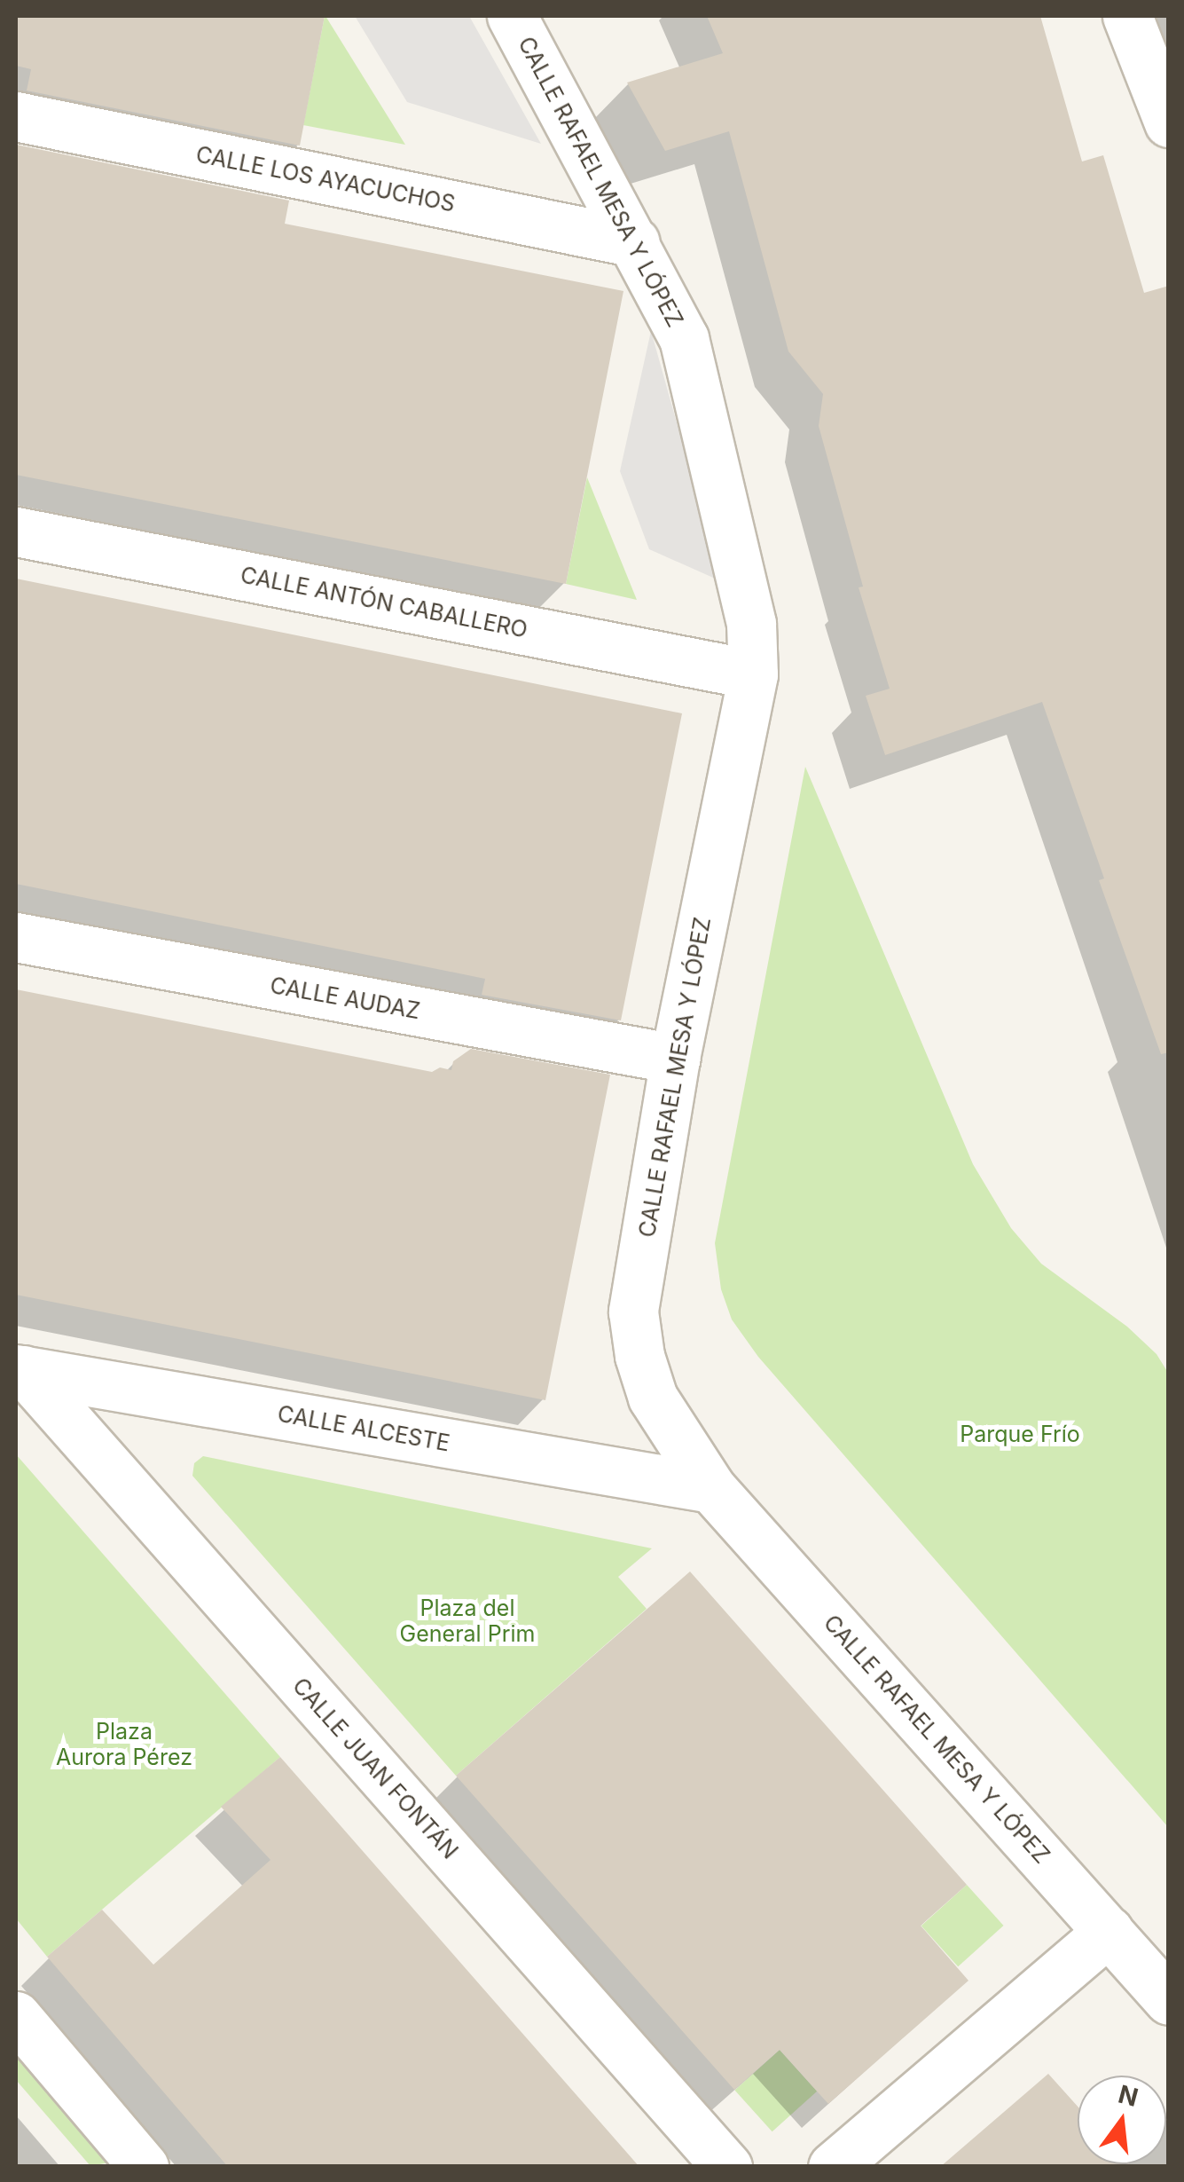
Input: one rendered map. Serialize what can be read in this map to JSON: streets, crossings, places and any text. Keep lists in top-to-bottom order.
{
  "streets": {
    "street": [
      "CALLE LOS AYACUCHOS",
      "CALLE RAFAEL MESA Y LÓPEZ",
      "CALLE ANTÓN CABALLERO",
      "CALLE AUDAZ",
      "CALLE ALCESTE",
      "CALLE JUAN FONTÁN"
    ]
  },
  "crossings": [
    ["CALLE LOS AYACUCHOS", "CALLE RAFAEL MESA Y LÓPEZ"],
    ["CALLE RAFAEL MESA Y LÓPEZ", "CALLE ANTÓN CABALLERO"],
    ["CALLE RAFAEL MESA Y LÓPEZ", "CALLE AUDAZ"],
    ["CALLE RAFAEL MESA Y LÓPEZ", "CALLE ALCESTE"],
    ["CALLE ALCESTE", "CALLE JUAN FONTÁN"]
  ],
  "parks": ["Parque Frío", "Plaza del General Prim", "Plaza Aurora Pérez"],
  "north": "top"
}
